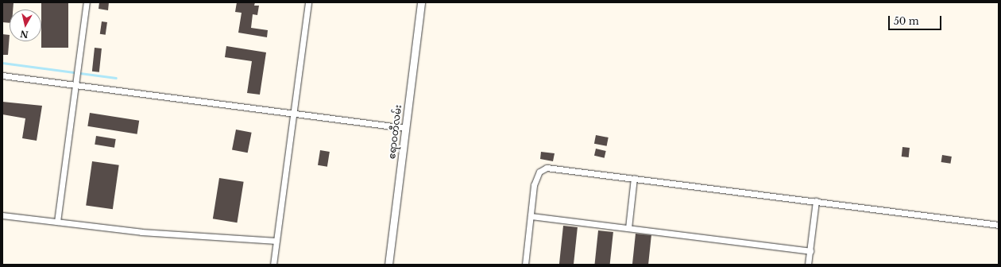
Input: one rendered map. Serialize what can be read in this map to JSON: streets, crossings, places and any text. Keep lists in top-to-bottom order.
{
  "streets": {
    "street": ["ဧရာဝတီလမ်း"]
  },
  "scale_bar": "50 m",
  "north": "bottom"
}
